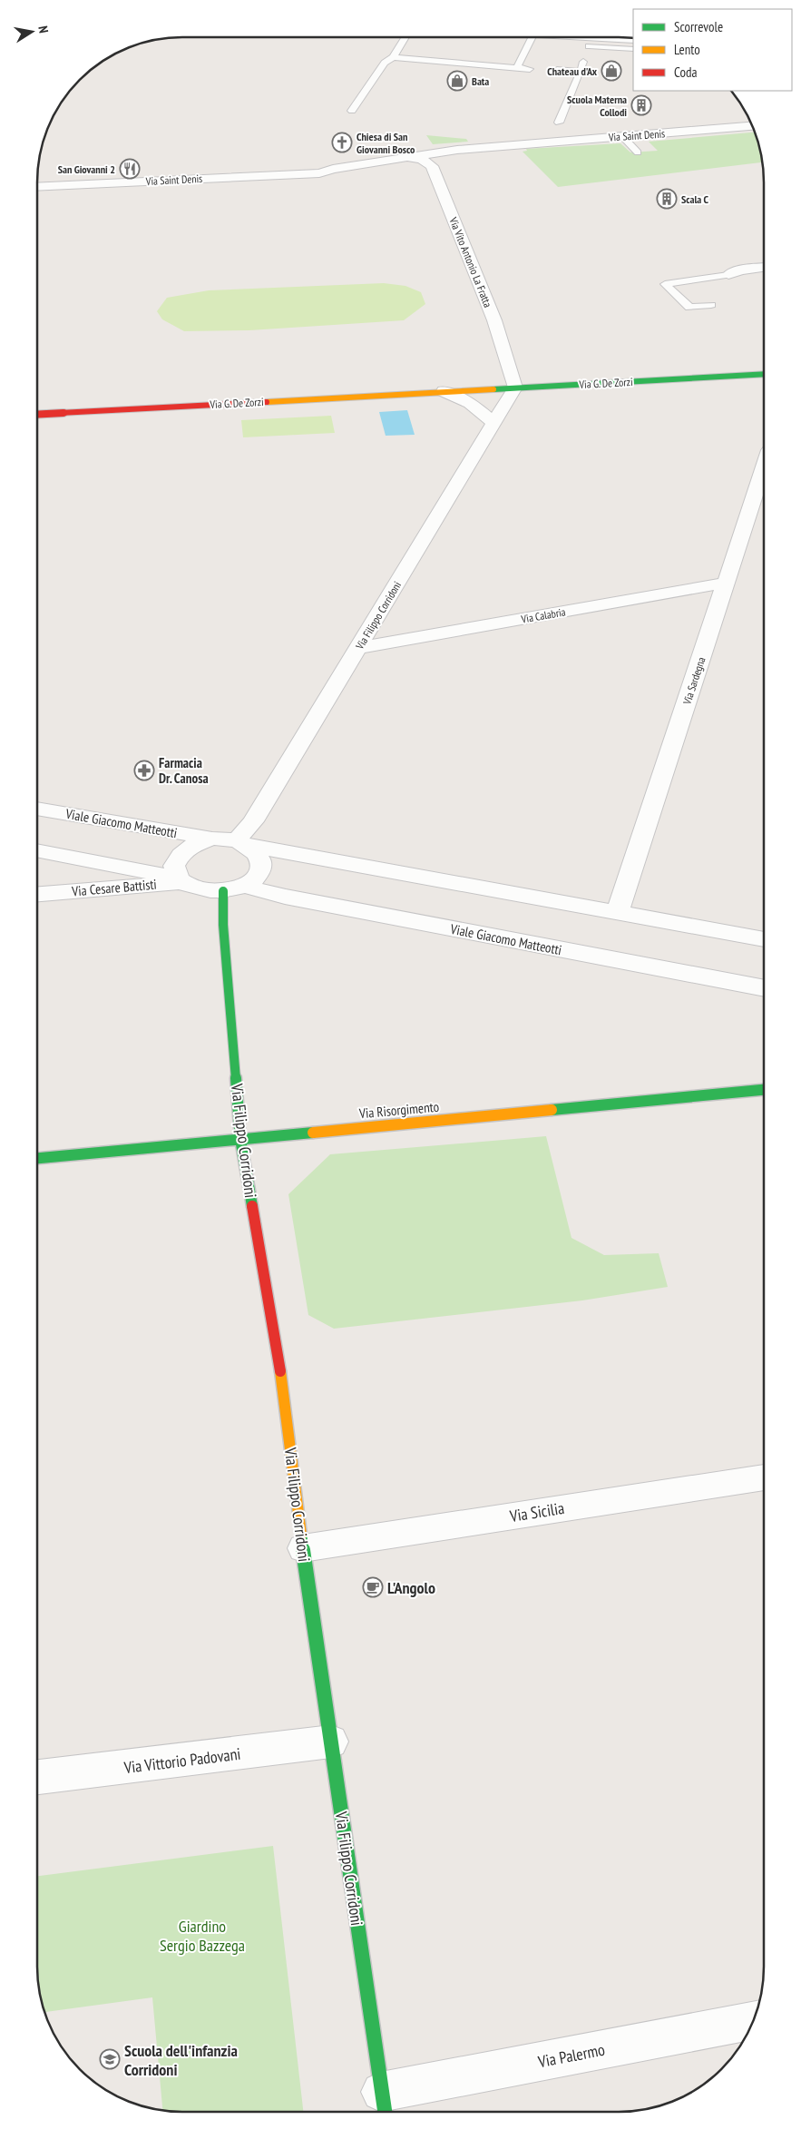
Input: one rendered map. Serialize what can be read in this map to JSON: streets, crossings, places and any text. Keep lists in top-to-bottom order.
{
  "streets": {
    "street": [
      "Via Saint Denis",
      "Via Vito Antonio La Fratta",
      "Via G. De Zorzi",
      "Via Filippo Corridoni",
      "Via Calabria",
      "Via Sardegna",
      "Viale Giacomo Matteotti",
      "Via Cesare Battisti",
      "Via Risorgimento",
      "Via Sicilia",
      "Via Vittorio Padovani",
      "Via Palermo"
    ]
  },
  "crossings": [
    ["Via Vito Antonio La Fratta", "Via G. De Zorzi"],
    ["Via Vito Antonio La Fratta", "Via Filippo Corridoni"],
    ["Via G. De Zorzi", "Via Filippo Corridoni"],
    ["Via Filippo Corridoni", "Via Calabria"],
    ["Via Filippo Corridoni", "Viale Giacomo Matteotti"],
    ["Via Filippo Corridoni", "Via Cesare Battisti"],
    ["Via Filippo Corridoni", "Via Risorgimento"],
    ["Via Filippo Corridoni", "Via Sicilia"],
    ["Via Filippo Corridoni", "Via Vittorio Padovani"],
    ["Via Filippo Corridoni", "Via Palermo"],
    ["Via Calabria", "Via Sardegna"],
    ["Viale Giacomo Matteotti", "Via Cesare Battisti"]
  ],
  "parks": ["Giardino Sergio Bazzega"],
  "places": {
    "shop": ["Chateau d'Ax", "Bata"],
    "building": ["Scuola Materna Collodi", "Scala C"],
    "church": ["Chiesa di San Giovanni Bosco"],
    "restaurant": ["San Giovanni 2"],
    "pharmacy": ["Farmacia Dr. Canosa"],
    "cafe": ["L'Angolo"],
    "school or university": ["Scuola dell'infanzia Corridoni"]
  },
  "legend": ["Scorrevole", "Lento", "Coda"],
  "north": "right"
}
